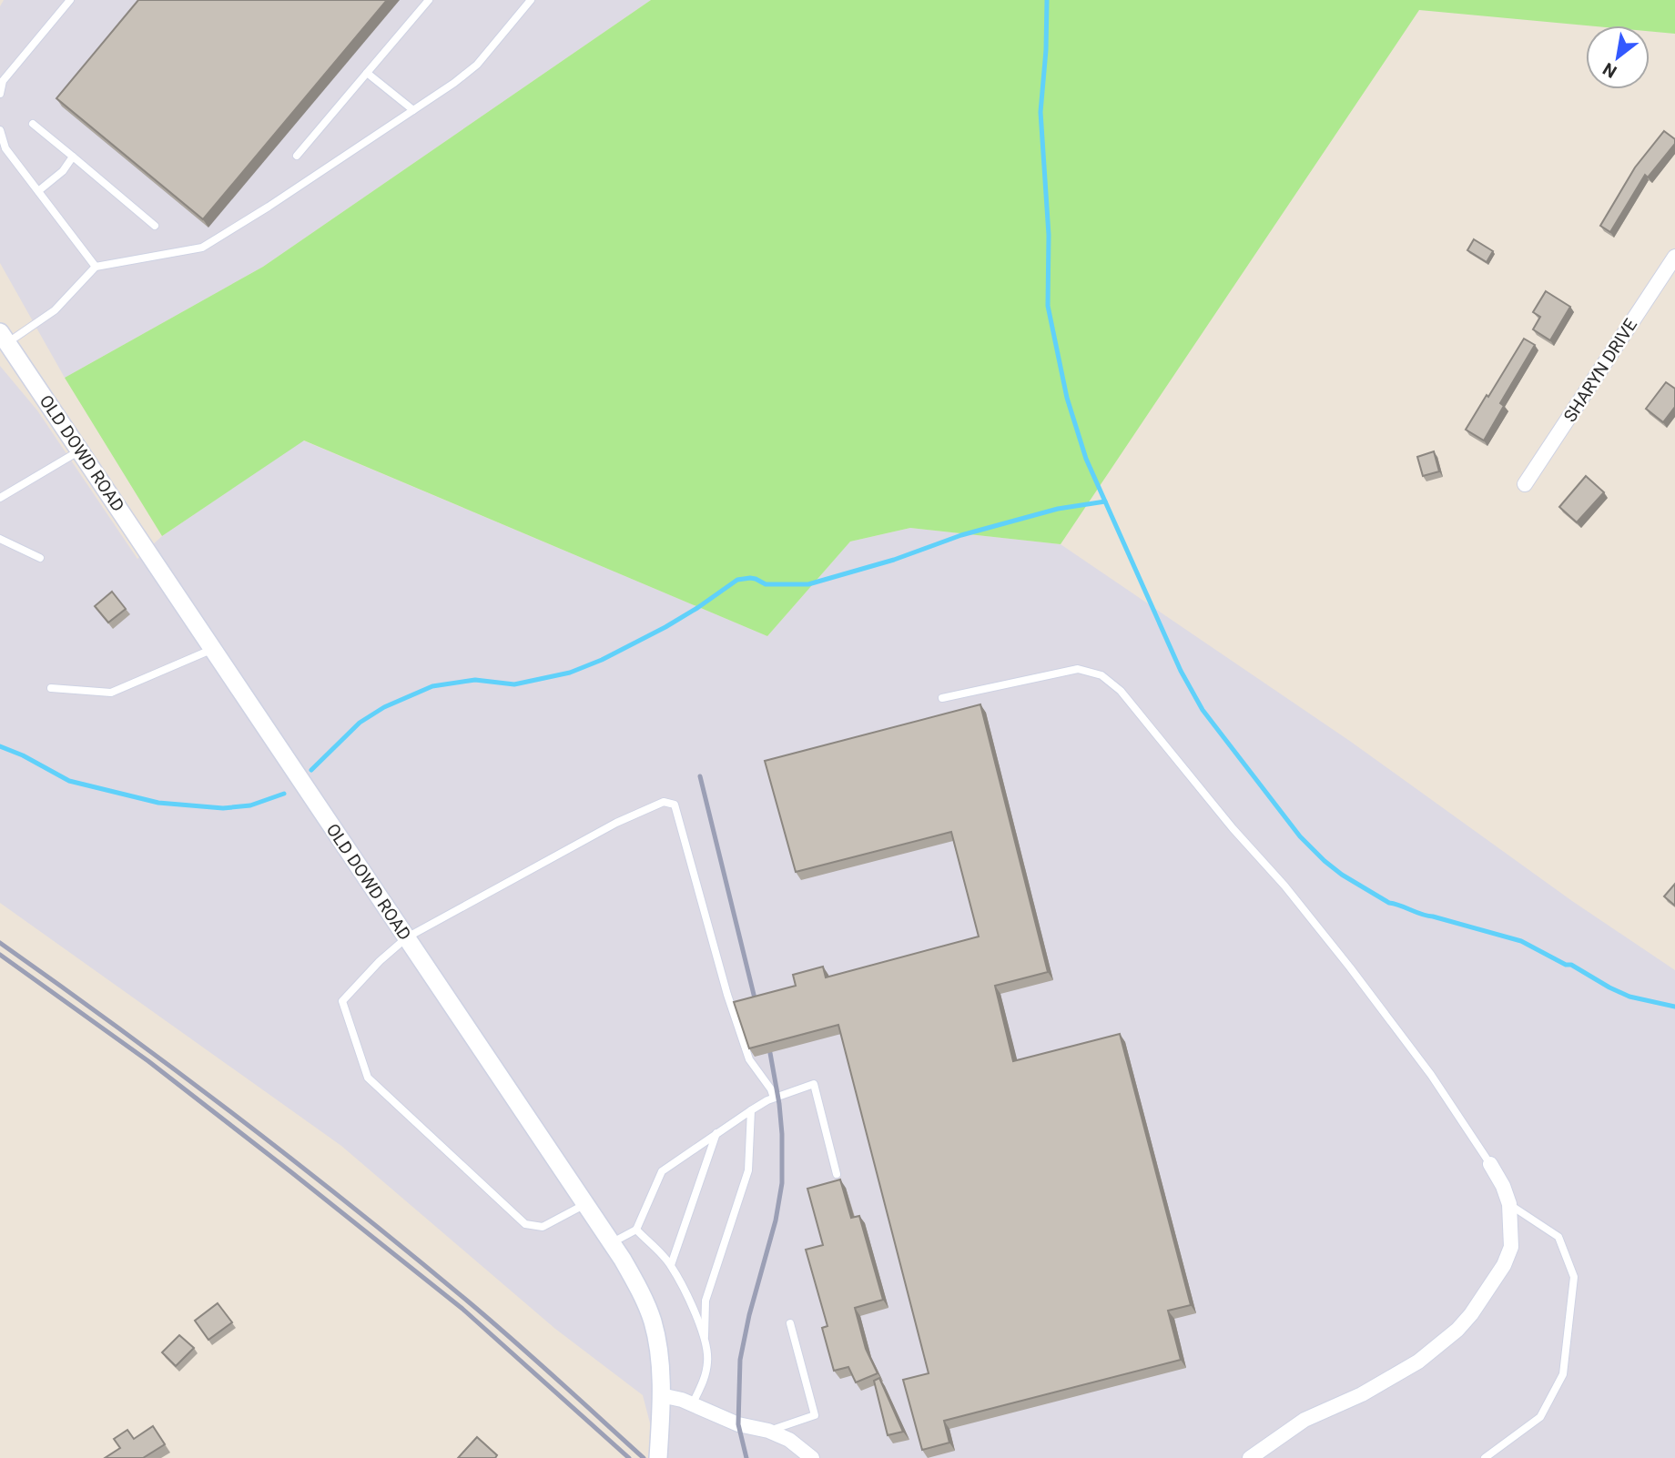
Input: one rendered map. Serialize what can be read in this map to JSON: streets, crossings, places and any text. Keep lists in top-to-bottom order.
{
  "streets": {
    "street": ["SHARYN DRIVE", "OLD DOWD ROAD"]
  },
  "north": "bottom left"
}
